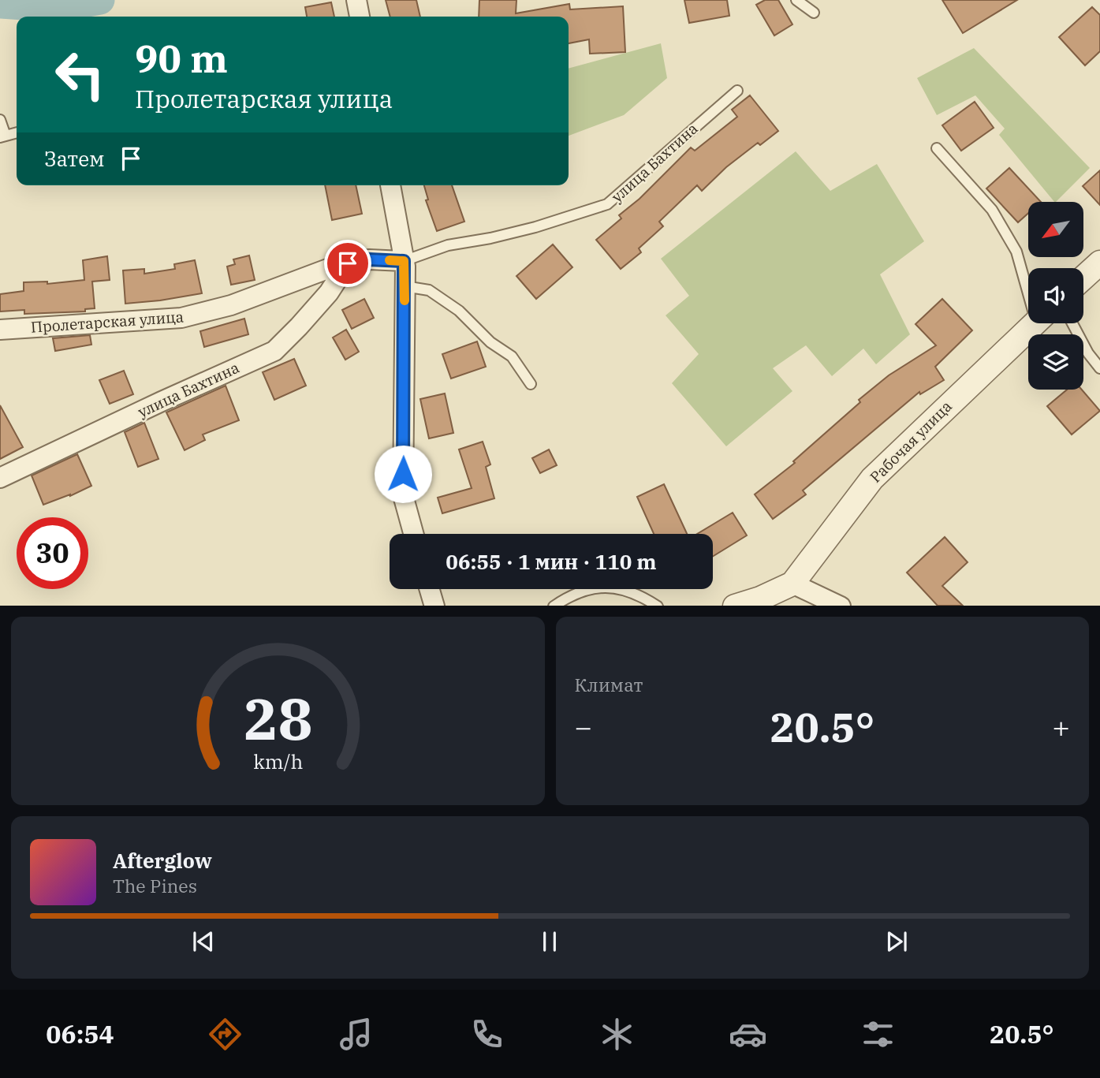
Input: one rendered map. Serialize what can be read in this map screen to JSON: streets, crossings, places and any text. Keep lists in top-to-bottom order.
{
  "streets": {
    "street": ["улица Бахтина", "Пролетарская улица", "Рабочая улица"]
  },
  "crossings": [
    ["улица Бахтина", "Пролетарская улица"]
  ],
  "north": "bottom left",
  "page": {
    "turn": ["90 m", "Пролетарская улица"],
    "then": "Затем",
    "limit": "30",
    "trip": "06:55 · 1 мин · 110 m",
    "tile": "Климат",
    "heat": ["−", "20.5°", "+"],
    "song": ["Afterglow", "The Pines"],
    "tabs": ["06:54", "20.5°"],
    "gauge": ["28", "km/h"]
  }
}
